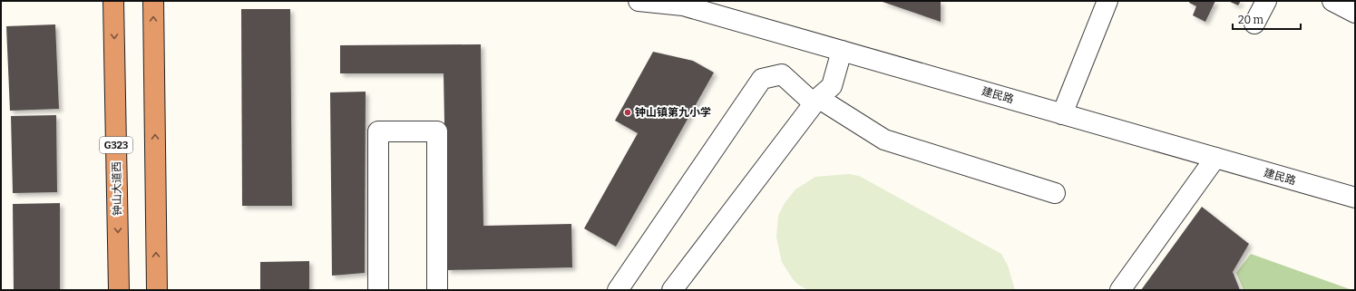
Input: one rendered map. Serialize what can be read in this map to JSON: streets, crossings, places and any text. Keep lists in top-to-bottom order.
{
  "streets": {
    "highway": ["G323", "钟山大道西"],
    "street": ["建民路"]
  },
  "places": ["钟山镇第九小学"],
  "scale_bar": "20 m"
}
